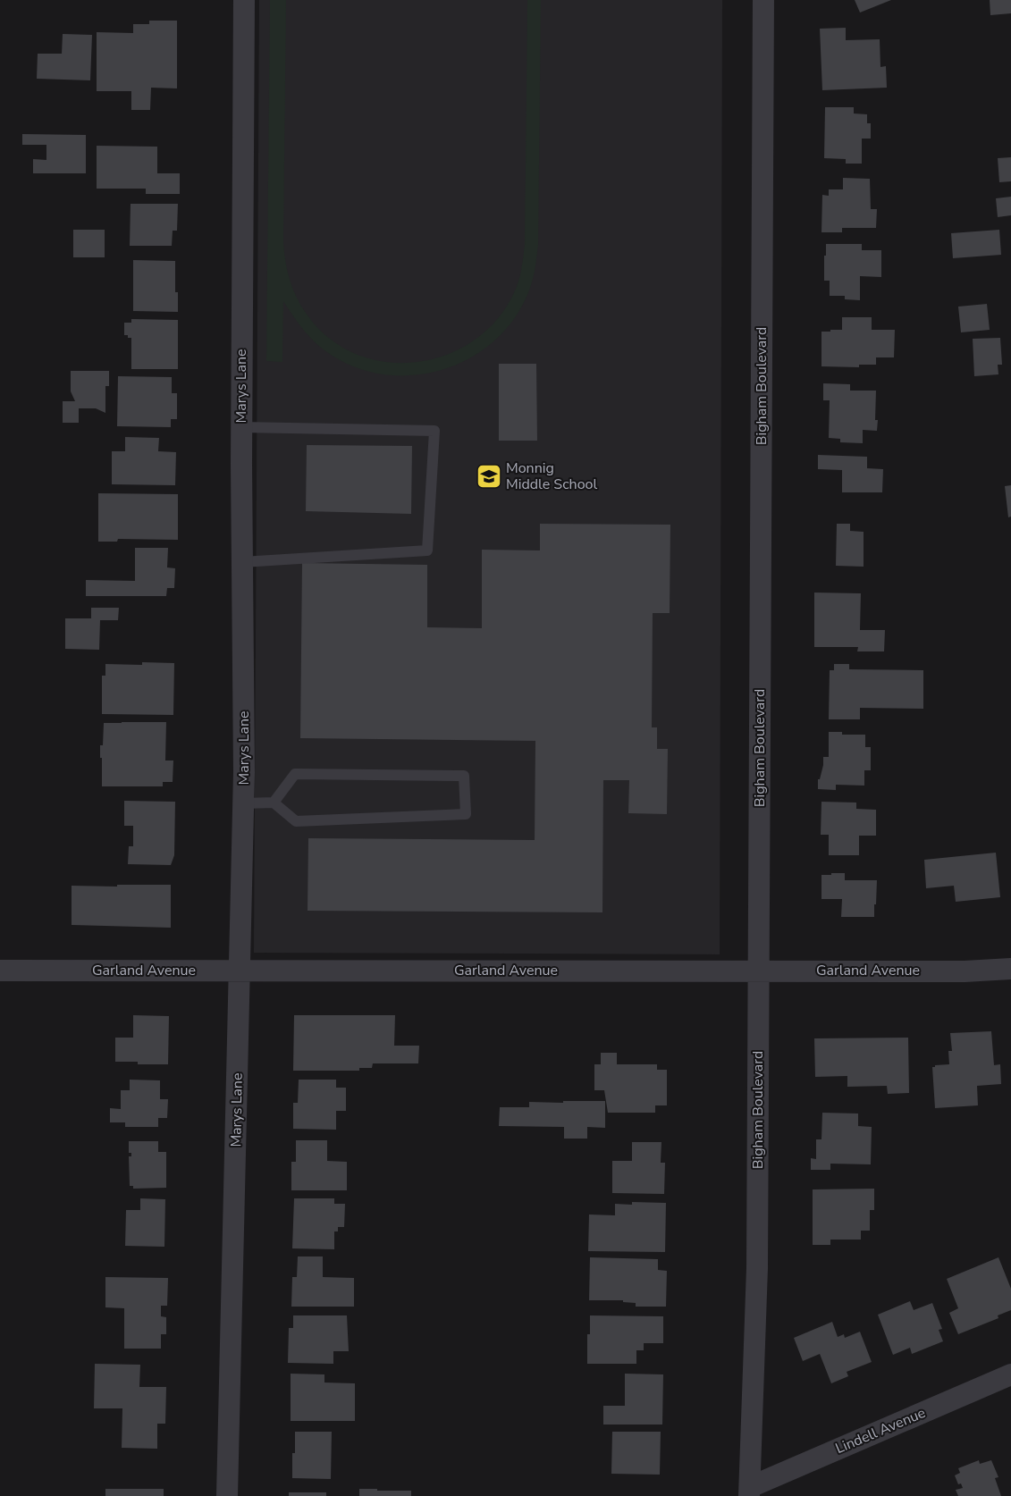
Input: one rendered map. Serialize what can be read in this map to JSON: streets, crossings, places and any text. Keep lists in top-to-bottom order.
{
  "streets": {
    "street": [
      "Marys Lane",
      "Bigham Boulevard",
      "Garland Avenue",
      "Lindell Avenue"
    ]
  },
  "crossings": [
    ["Marys Lane", "Garland Avenue"],
    ["Bigham Boulevard", "Garland Avenue"],
    ["Bigham Boulevard", "Lindell Avenue"]
  ],
  "places": {
    "school or university": ["Monnig Middle School"]
  }
}
